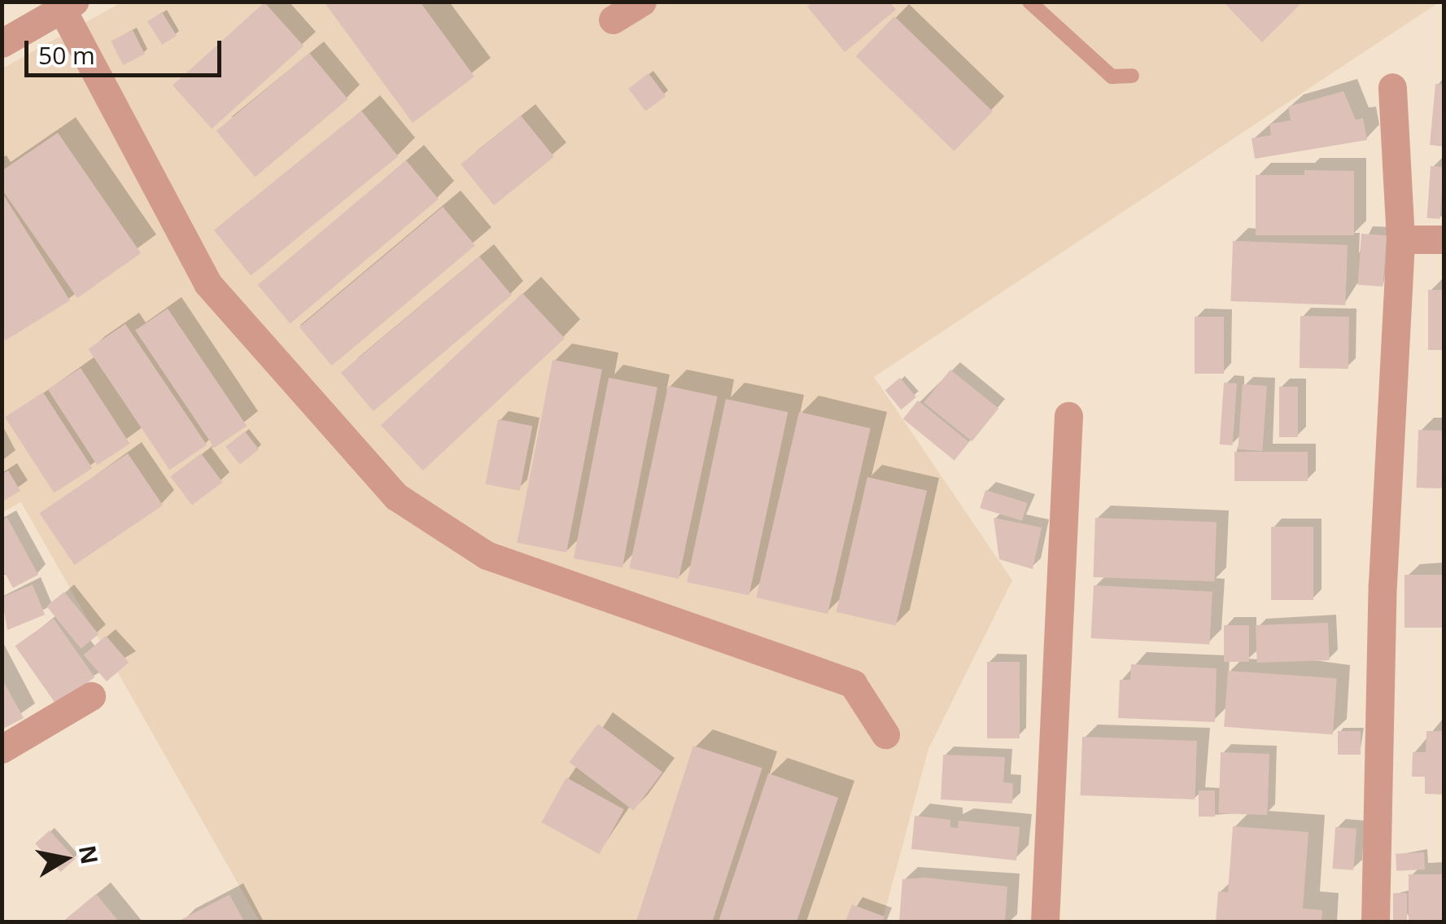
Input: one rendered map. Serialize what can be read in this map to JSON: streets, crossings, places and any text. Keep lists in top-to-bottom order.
{
  "scale_bar": "50 m",
  "north": "right"
}
